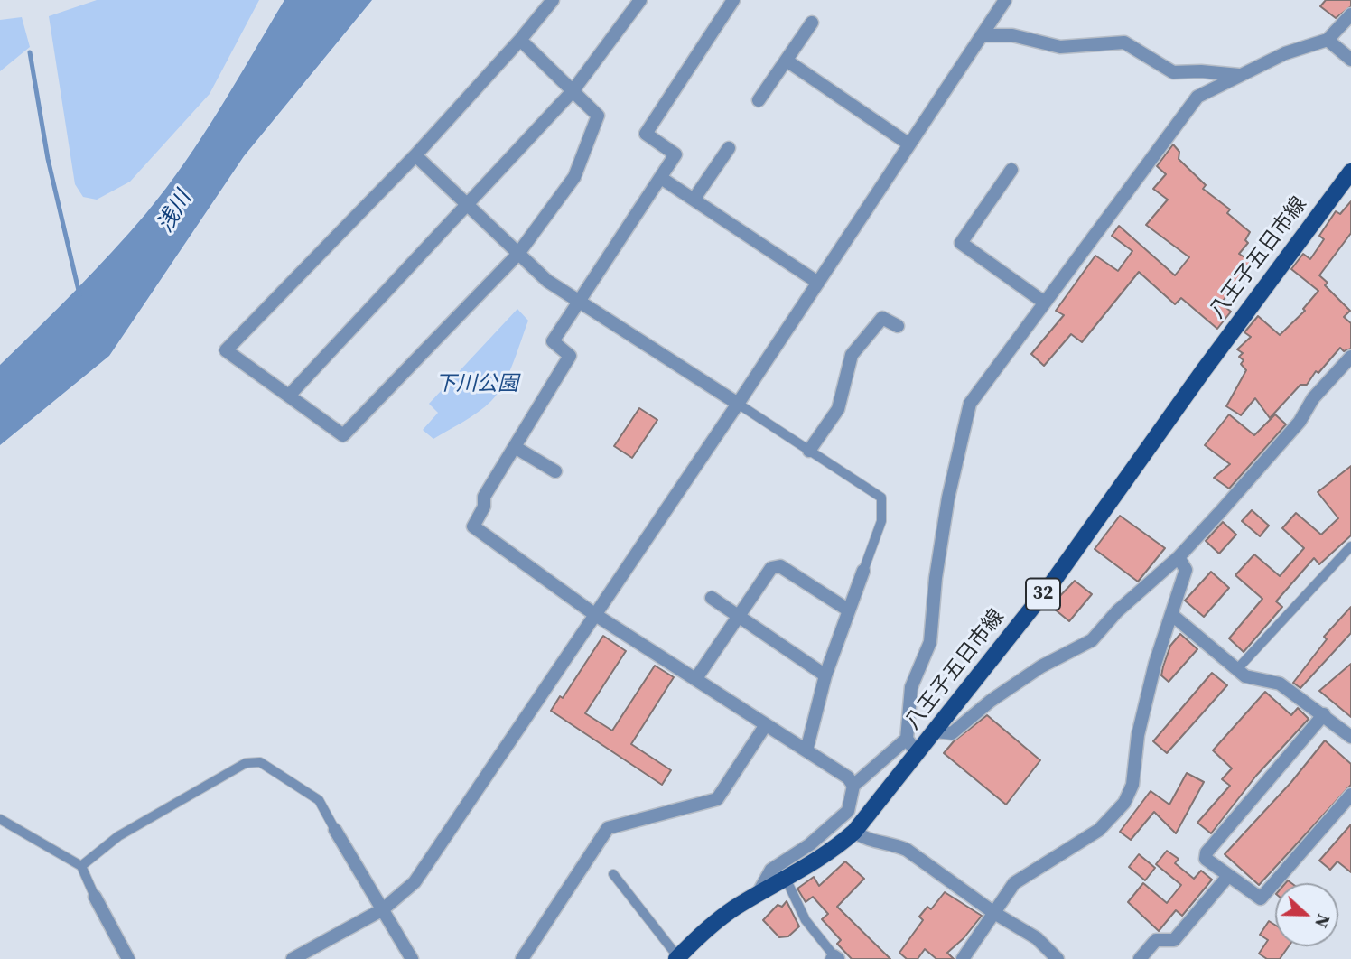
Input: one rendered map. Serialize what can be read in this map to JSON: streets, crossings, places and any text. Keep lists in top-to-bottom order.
{
  "streets": {
    "main road": ["八王子五日市線", "32"]
  },
  "water": ["浅川"],
  "parks": ["下川公園"],
  "north": "right"
}
